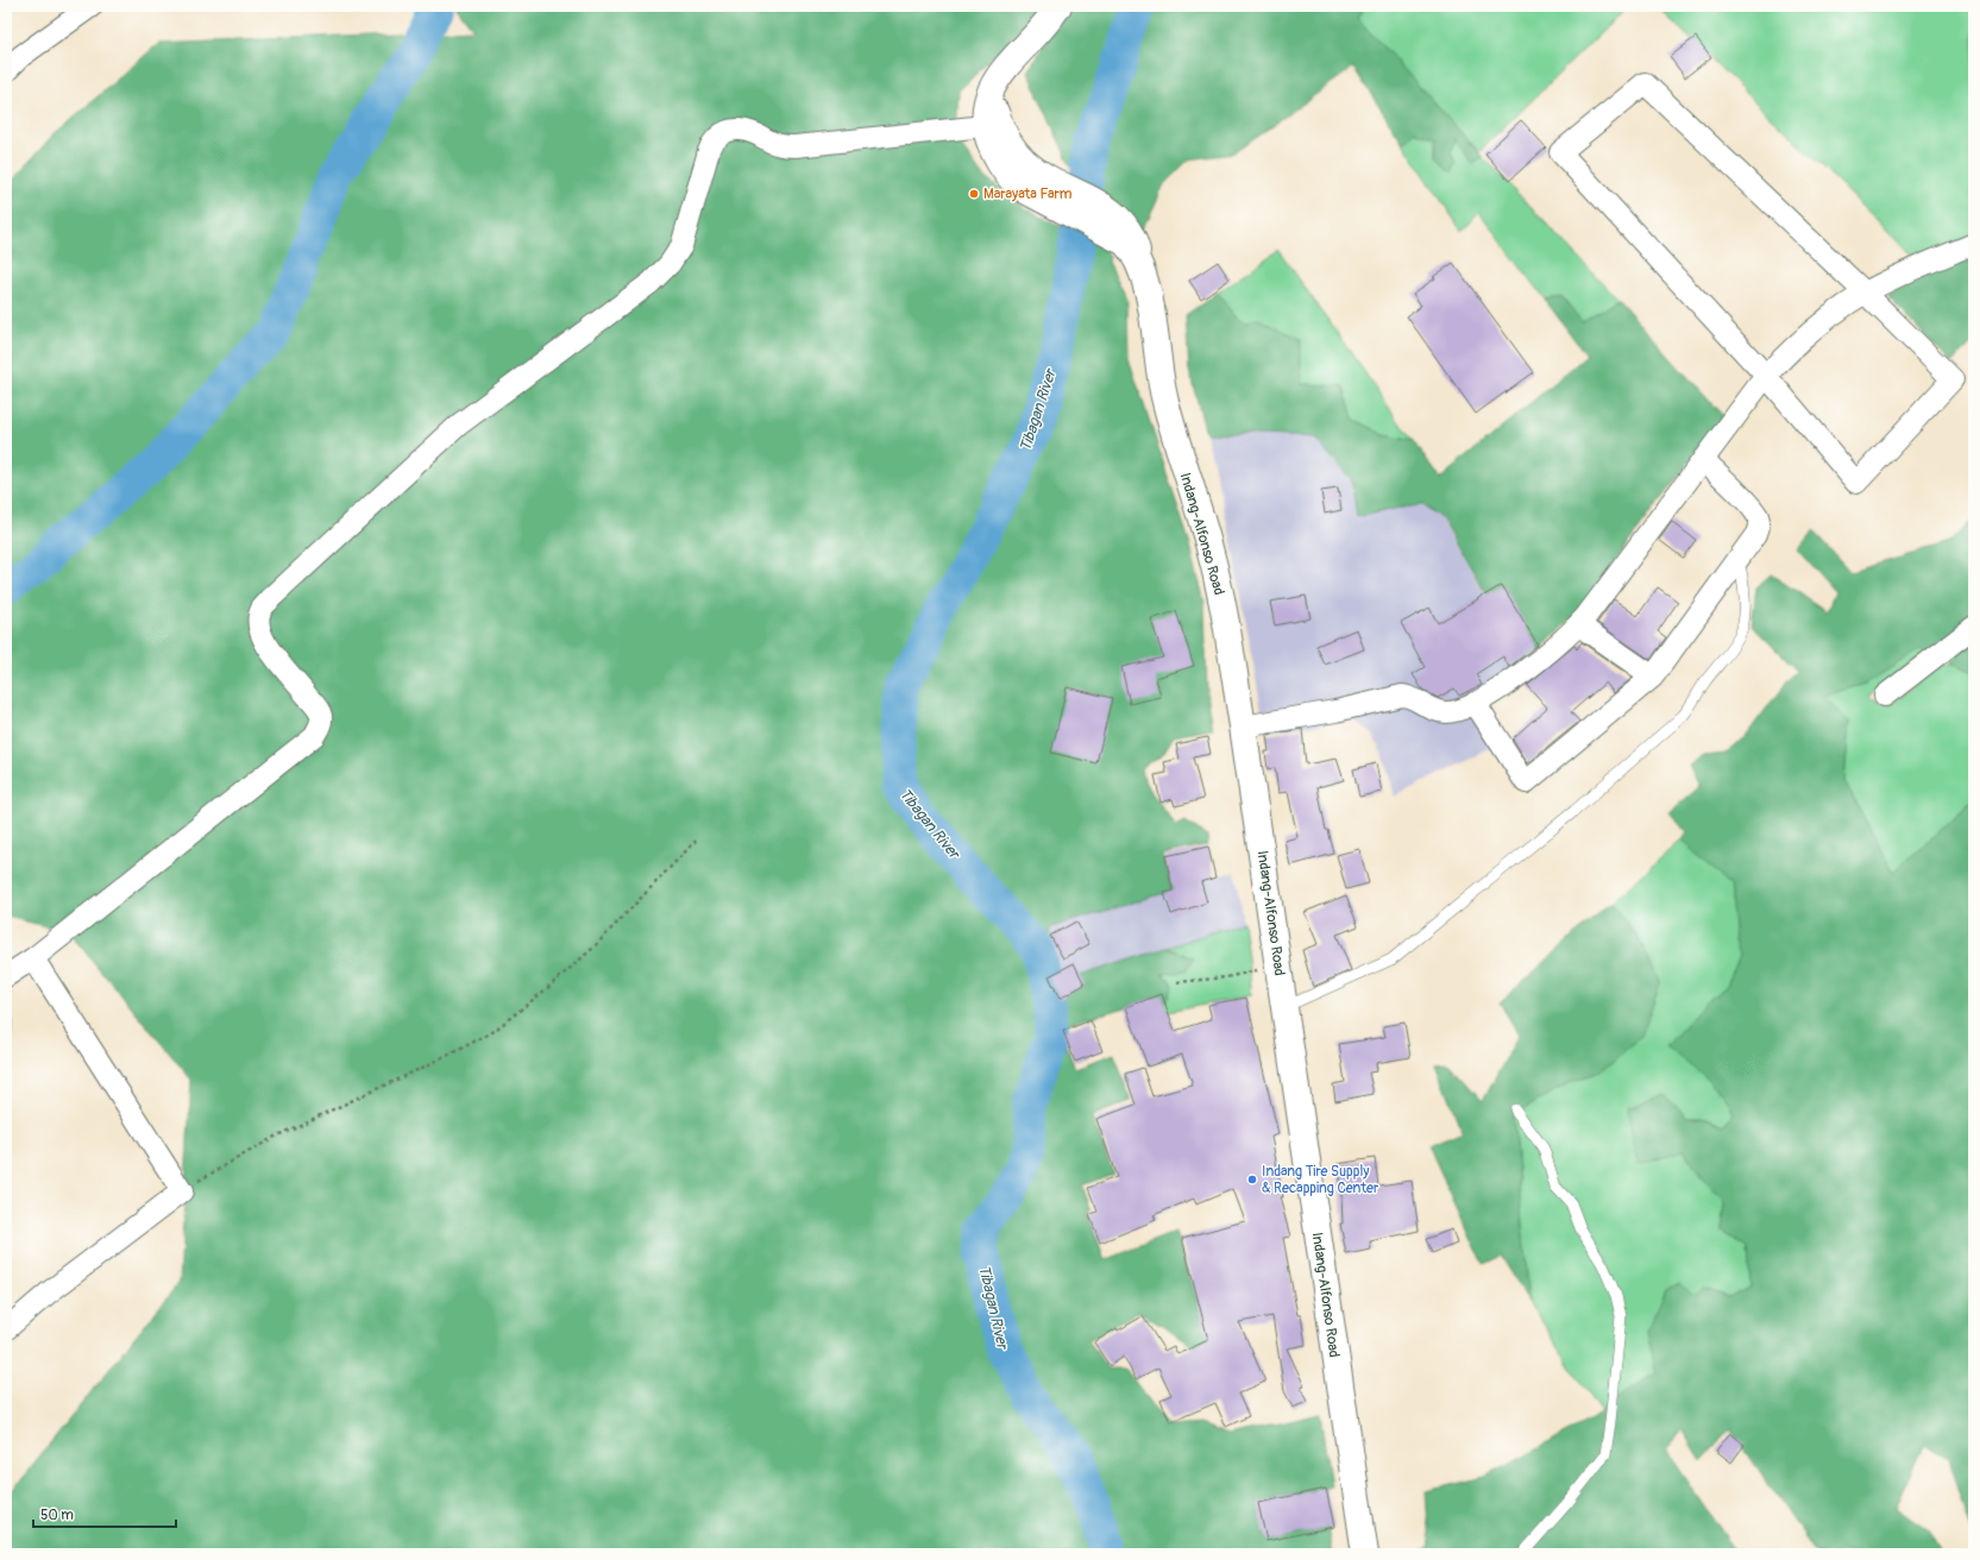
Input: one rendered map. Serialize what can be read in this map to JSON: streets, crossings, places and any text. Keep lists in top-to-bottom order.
{
  "streets": {
    "main road": ["Indang-Alfonso Road"]
  },
  "water": ["Tibagan River"],
  "places": ["Marayata Farm", "Indang Tire Supply & Recapping Center"],
  "scale_bar": "50 m"
}
